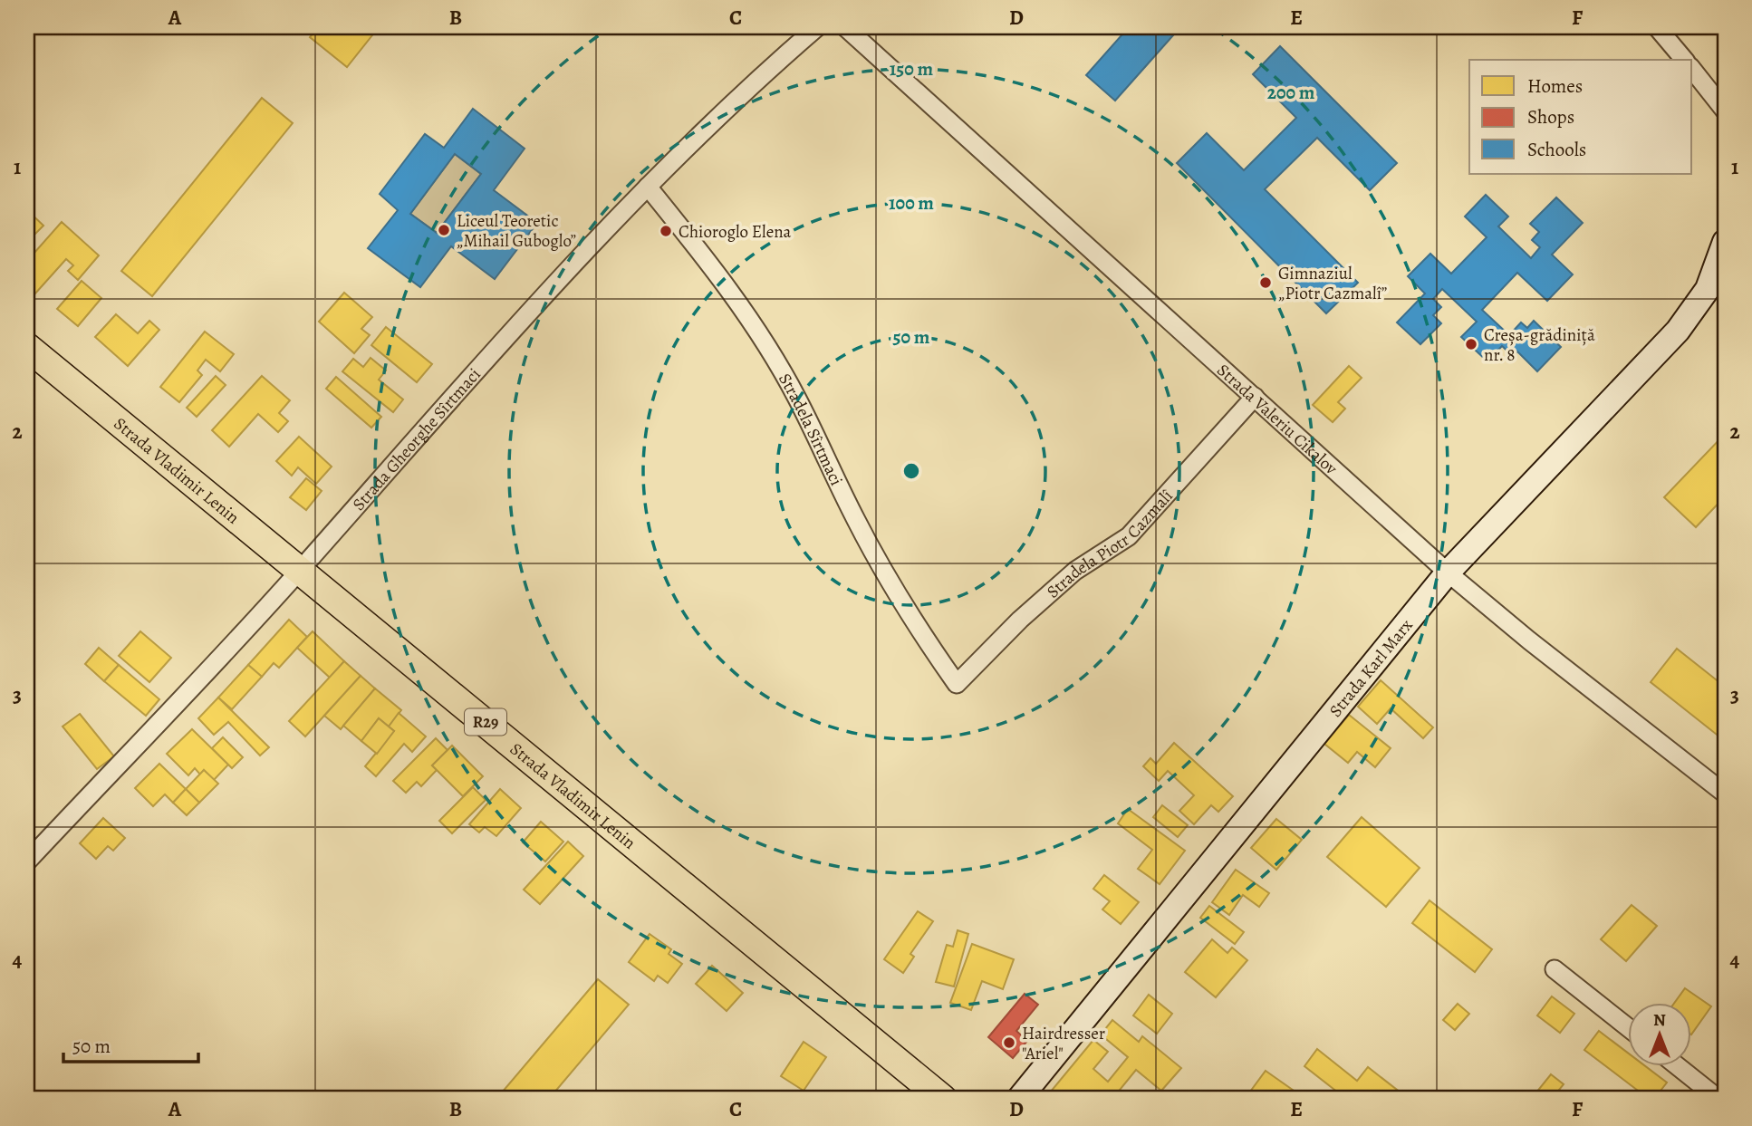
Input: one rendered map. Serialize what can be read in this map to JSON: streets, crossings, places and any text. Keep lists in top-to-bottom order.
{
  "streets": {
    "main road": ["Strada Vladimir Lenin", "R29"],
    "street": [
      "Strada Valeriu Cikalov",
      "Stradela Sîrtmaci",
      "Strada Gheorghe Sîrtmaci",
      "Stradela Piotr Cazmalî",
      "Strada Karl Marx"
    ]
  },
  "crossings": [
    ["Strada Valeriu Cikalov", "Stradela Piotr Cazmalî"],
    ["Strada Valeriu Cikalov", "Strada Karl Marx"],
    ["Stradela Sîrtmaci", "Strada Gheorghe Sîrtmaci"],
    ["Stradela Sîrtmaci", "Stradela Piotr Cazmalî"],
    ["Strada Gheorghe Sîrtmaci", "Strada Vladimir Lenin"]
  ],
  "places": [
    "Liceul Teoretic „Mihail Guboglo”",
    "Chioroglo Elena",
    "Gimnaziul „Piotr Cazmalî”",
    "Creșa-grădiniță nr. 8",
    "Hairdresser \"Ariel\""
  ],
  "legend": ["Homes", "Shops", "Schools"],
  "scale_bar": "50 m",
  "north": "top",
  "grid": {
    "columns": [
      "A",
      "B",
      "C",
      "D",
      "E",
      "F"
    ],
    "rows": [
      "1",
      "2",
      "3",
      "4"
    ]
  },
  "rings": [
    "150 m",
    "200 m",
    "100 m",
    "50 m"
  ]
}
